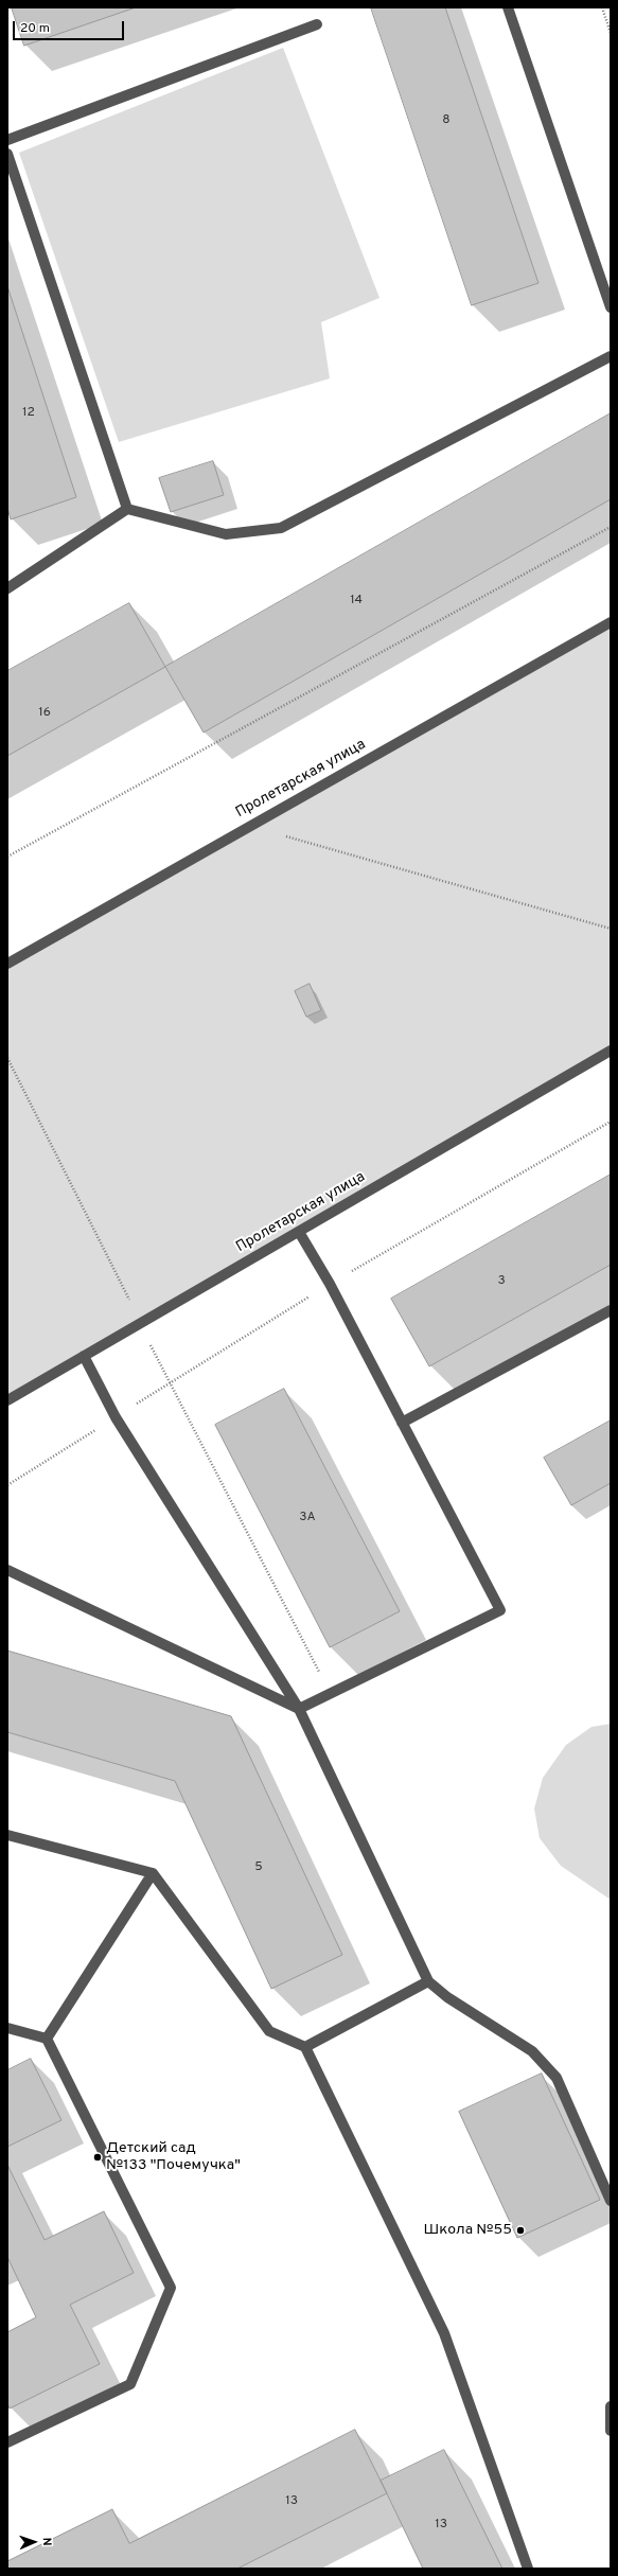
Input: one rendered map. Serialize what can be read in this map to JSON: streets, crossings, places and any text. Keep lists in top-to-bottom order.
{
  "streets": {
    "street": ["Пролетарская улица"]
  },
  "places": ["Детский сад №133 \"Почемучка\"", "Школа №55"],
  "house_numbers": [
    "8",
    "12",
    "14",
    "16",
    "3",
    "3А",
    "5",
    "13",
    "13"
  ],
  "scale_bar": "20 m",
  "north": "right"
}
